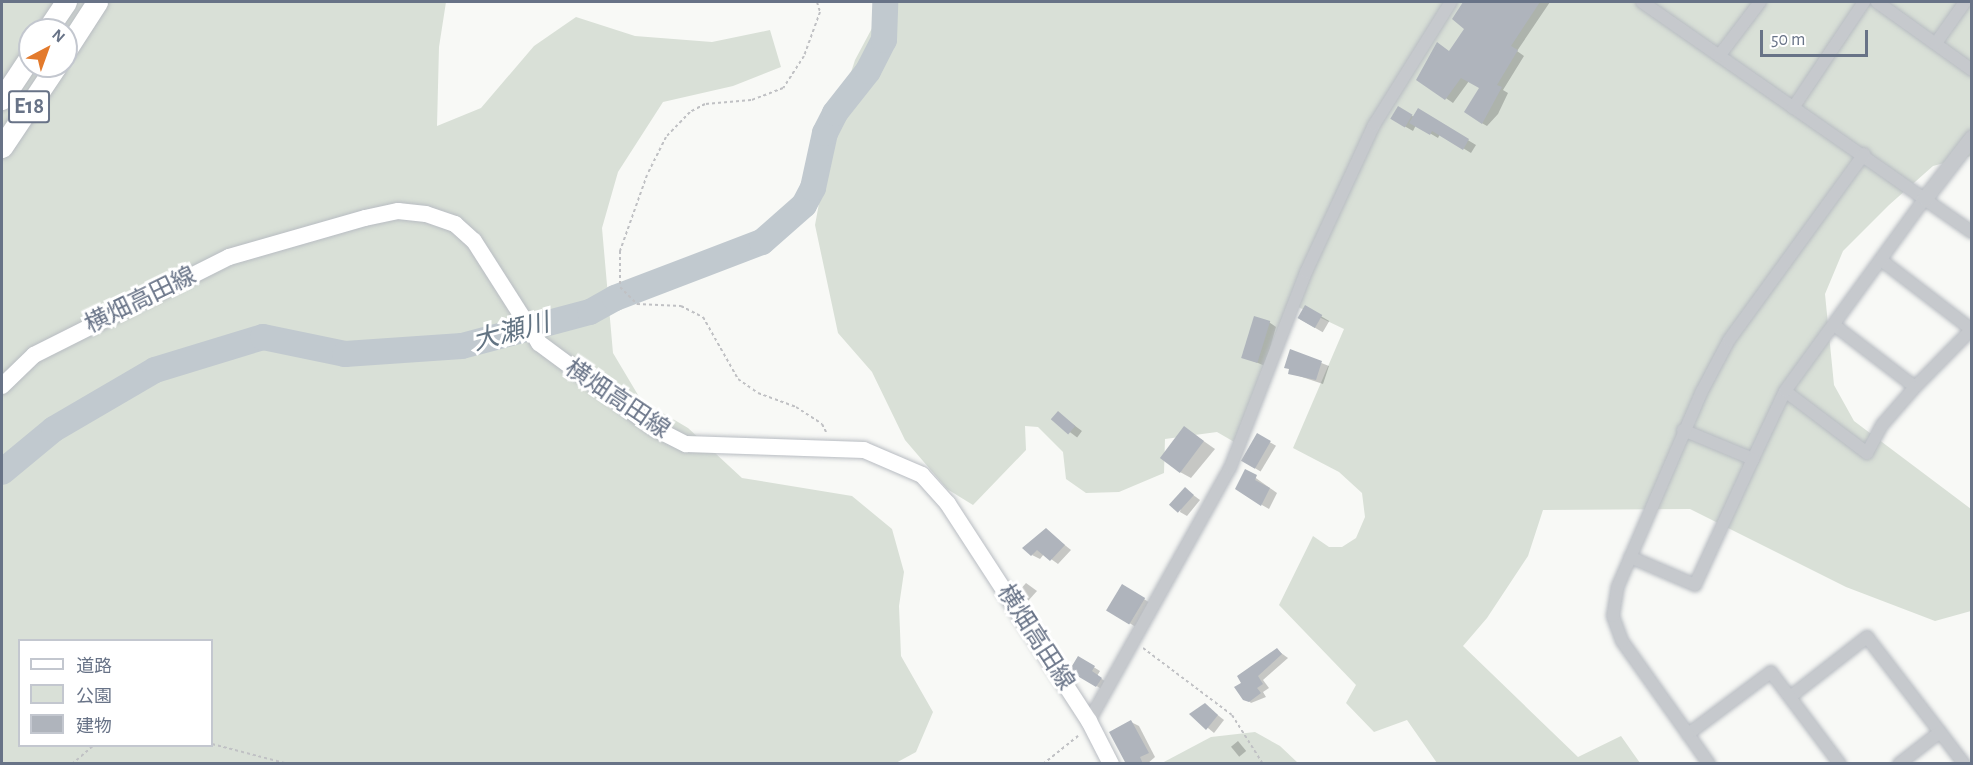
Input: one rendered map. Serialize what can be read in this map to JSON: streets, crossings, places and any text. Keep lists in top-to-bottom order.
{
  "streets": {
    "highway": ["E18"],
    "main road": ["横畑高田線"]
  },
  "water": ["大瀬川"],
  "legend": ["道路", "公園", "建物"],
  "scale_bar": "50 m",
  "north": "top right"
}
